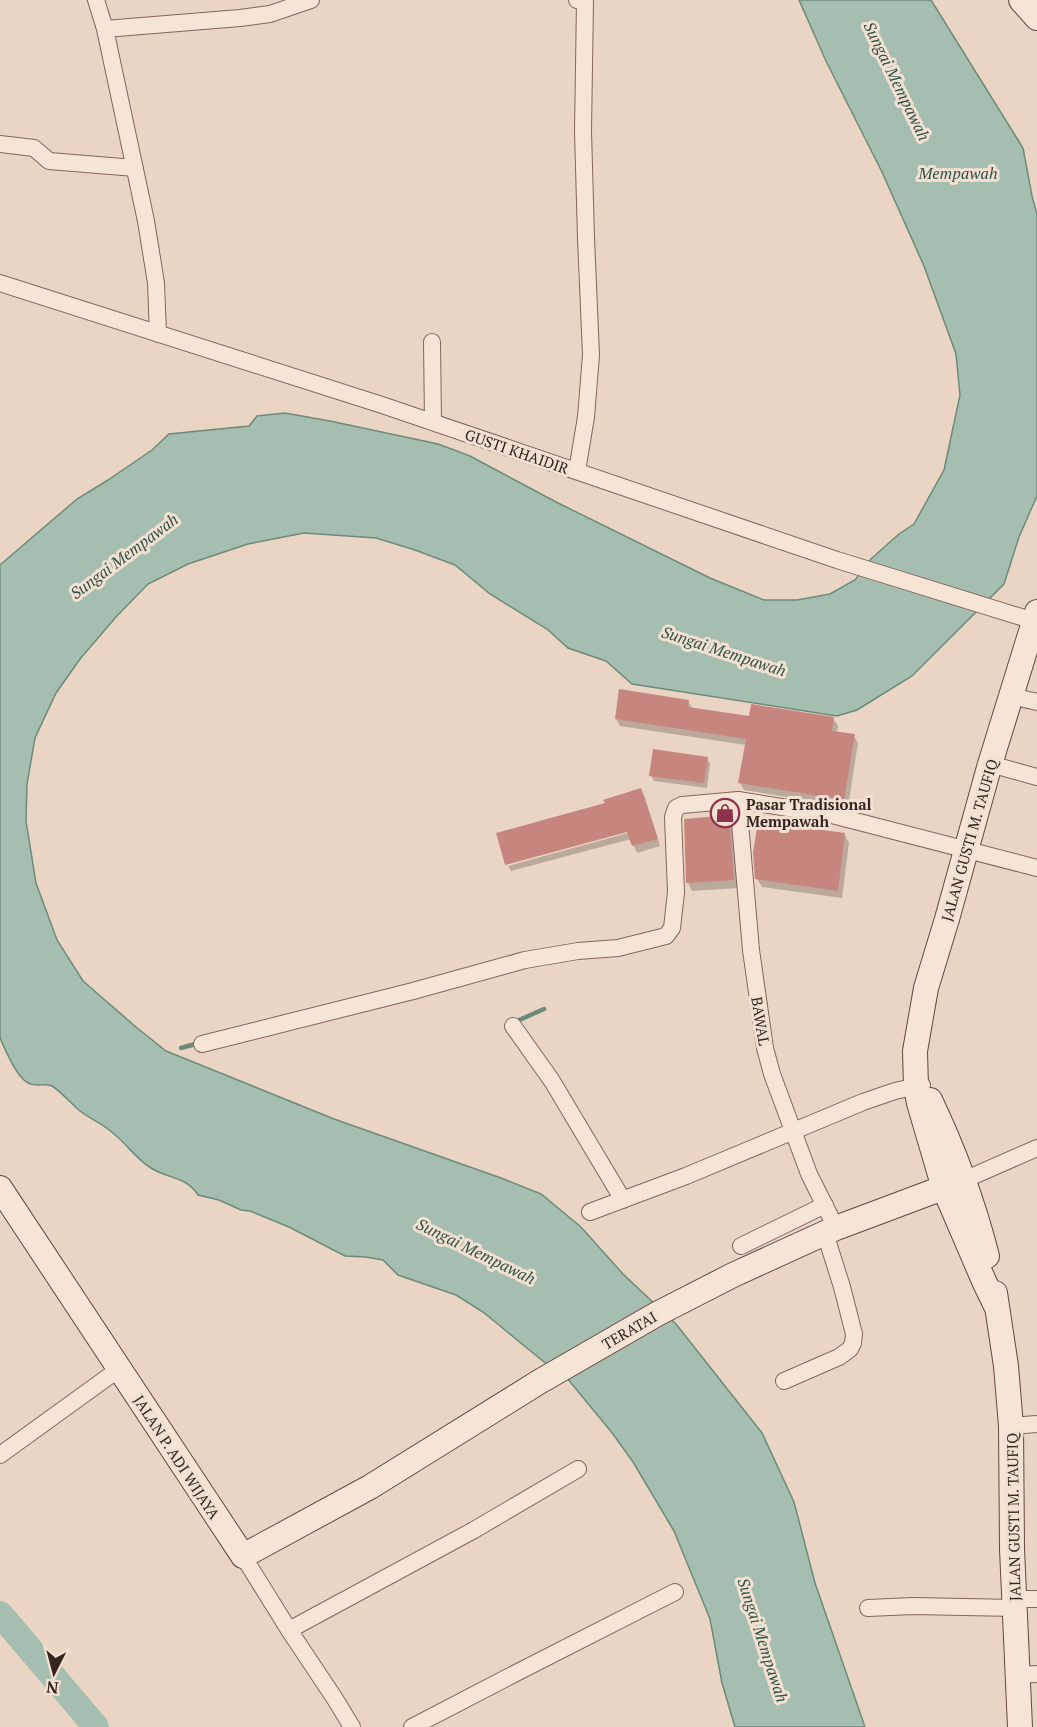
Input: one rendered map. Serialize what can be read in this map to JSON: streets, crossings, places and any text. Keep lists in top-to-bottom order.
{
  "streets": {
    "main road": ["JALAN GUSTI M. TAUFIQ", "TERATAI", "JALAN P. ADI WIJAYA"],
    "street": ["GUSTI KHAIDIR", "BAWAL"]
  },
  "crossings": [
    ["GUSTI KHAIDIR", "JALAN GUSTI M. TAUFIQ"],
    ["JALAN GUSTI M. TAUFIQ", "TERATAI"],
    ["BAWAL", "TERATAI"],
    ["TERATAI", "JALAN P. ADI WIJAYA"]
  ],
  "water": ["Sungai Mempawah", "Mempawah"],
  "places": {
    "shop": ["Pasar Tradisional Mempawah"]
  },
  "north": "bottom"
}
